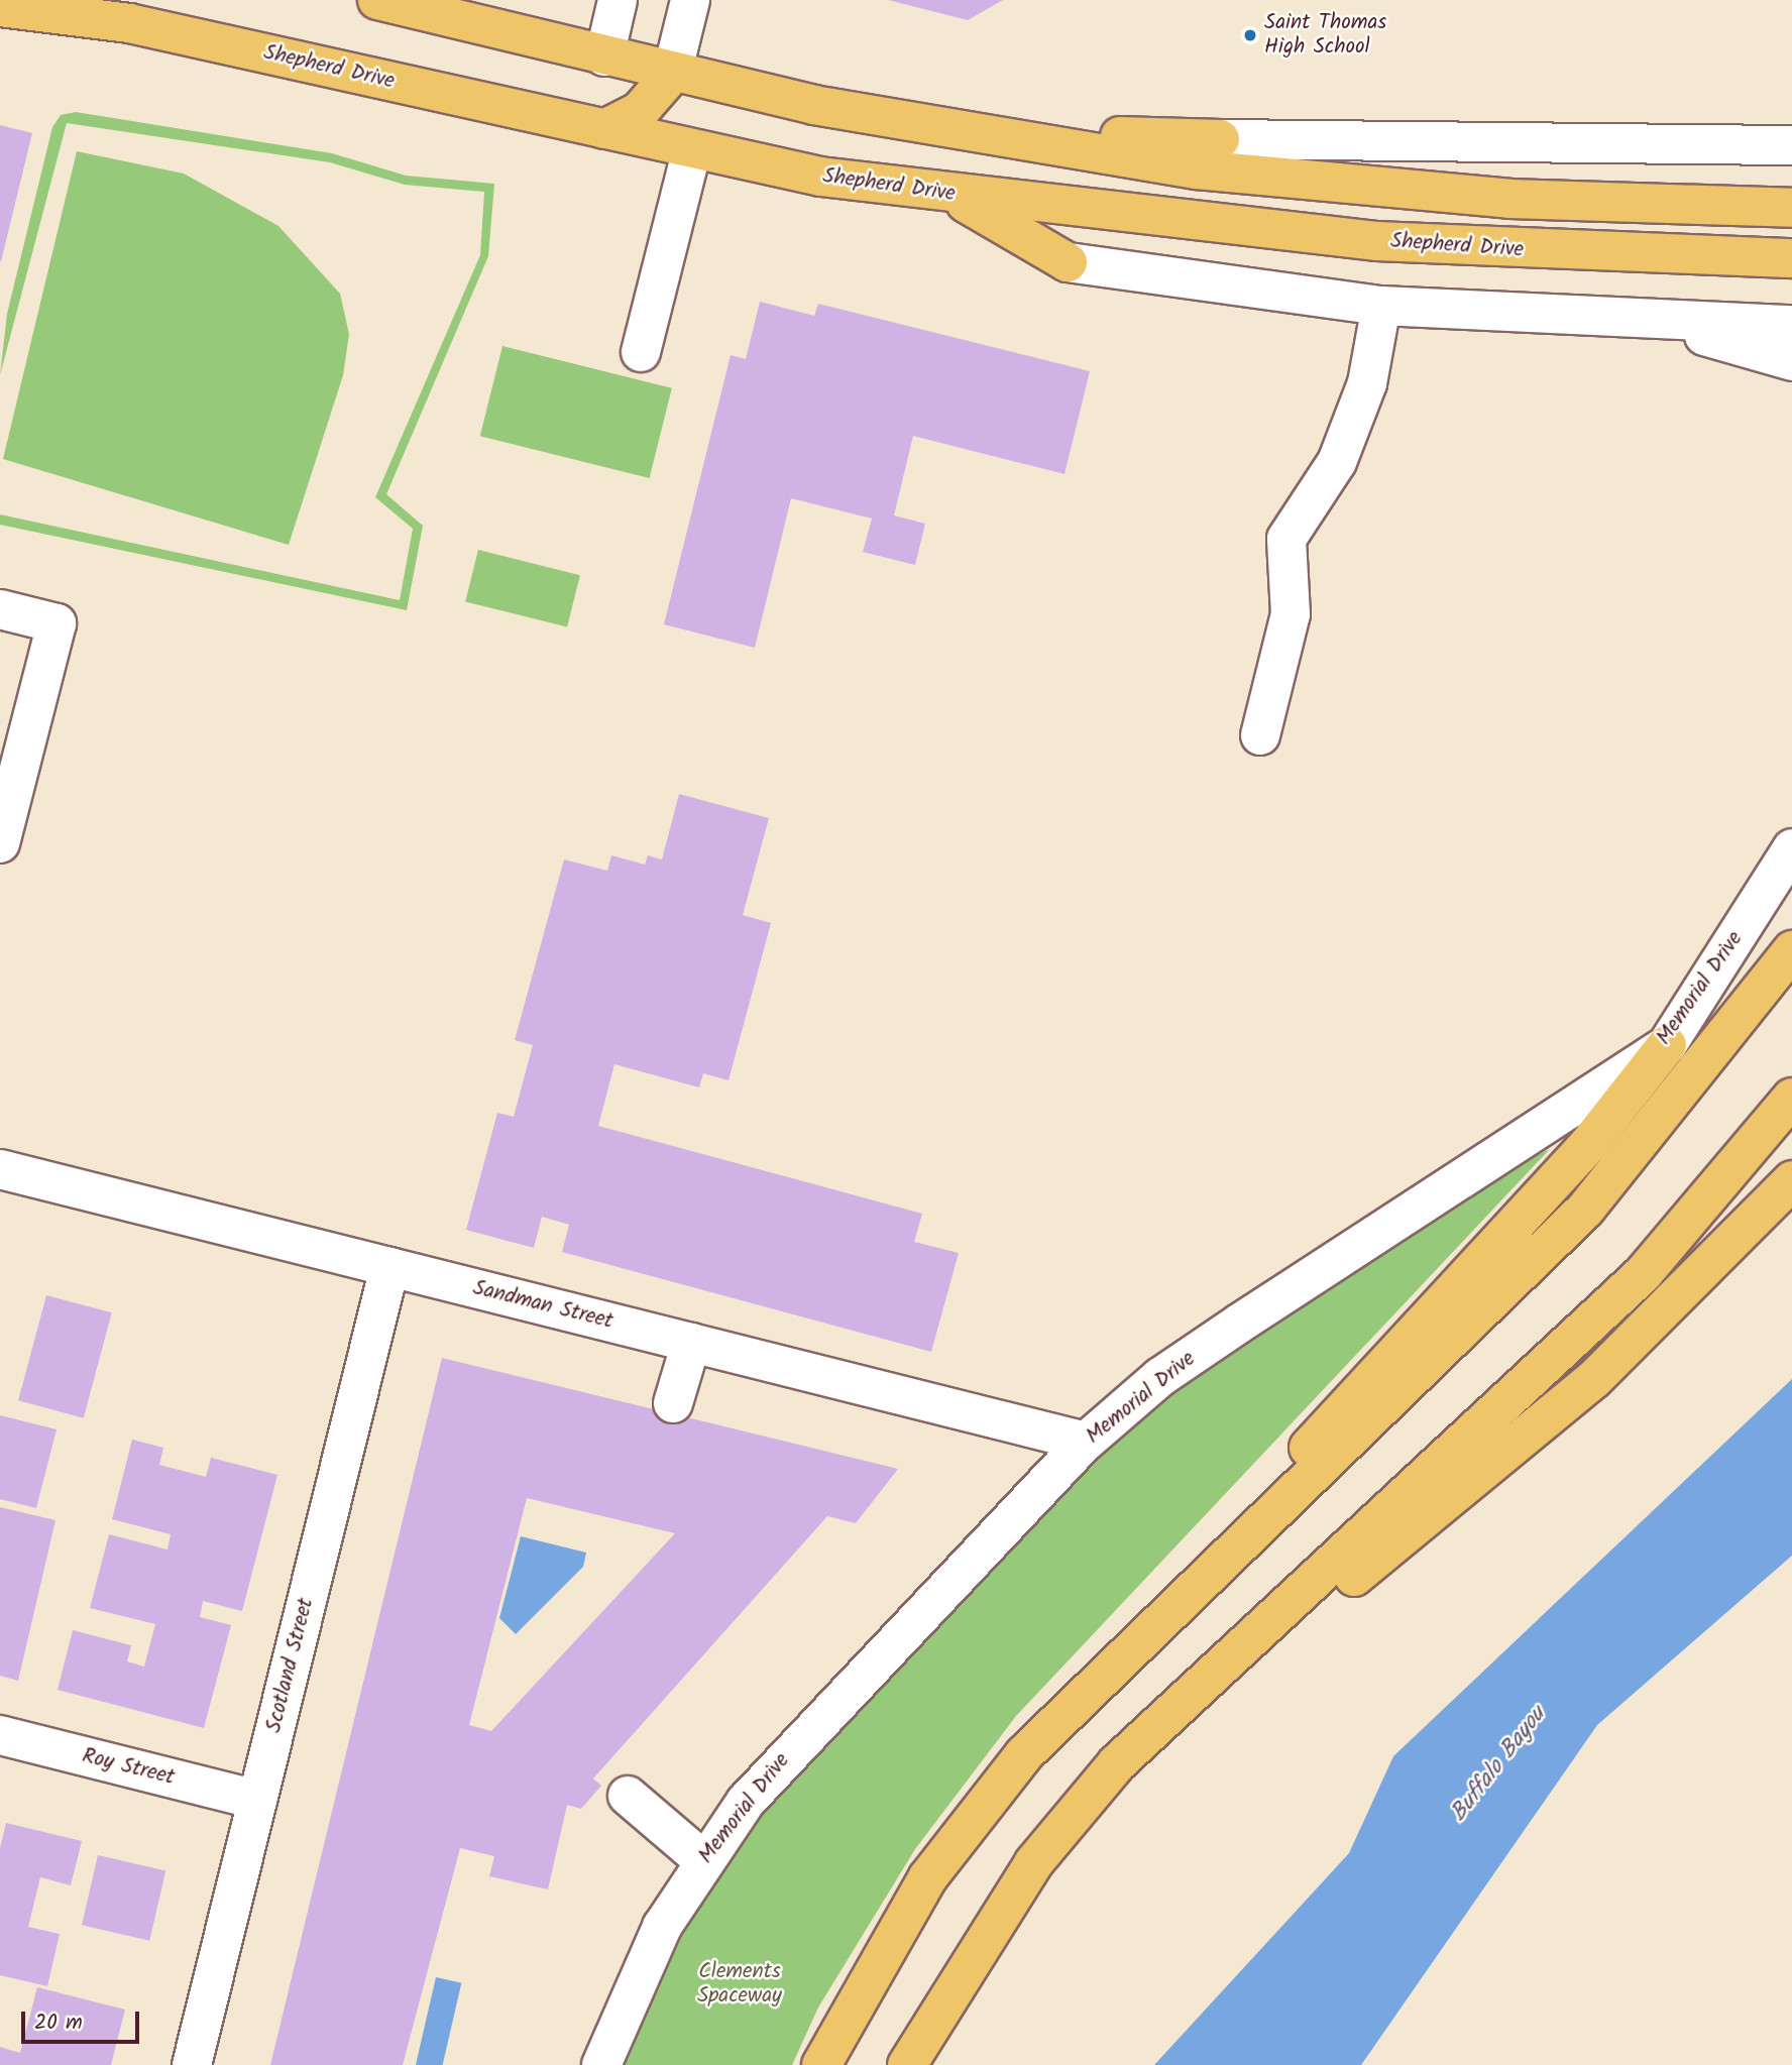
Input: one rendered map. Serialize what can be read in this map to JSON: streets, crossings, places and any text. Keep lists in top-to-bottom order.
{
  "streets": {
    "main road": ["Shepherd Drive"],
    "street": [
      "Memorial Drive",
      "Sandman Street",
      "Scotland Street",
      "Roy Street"
    ]
  },
  "crossings": [
    ["Memorial Drive", "Sandman Street"],
    ["Sandman Street", "Scotland Street"],
    ["Scotland Street", "Roy Street"]
  ],
  "water": ["Buffalo Bayou"],
  "parks": ["Clements Spaceway"],
  "places": ["Saint Thomas High School"],
  "scale_bar": "20 m"
}
